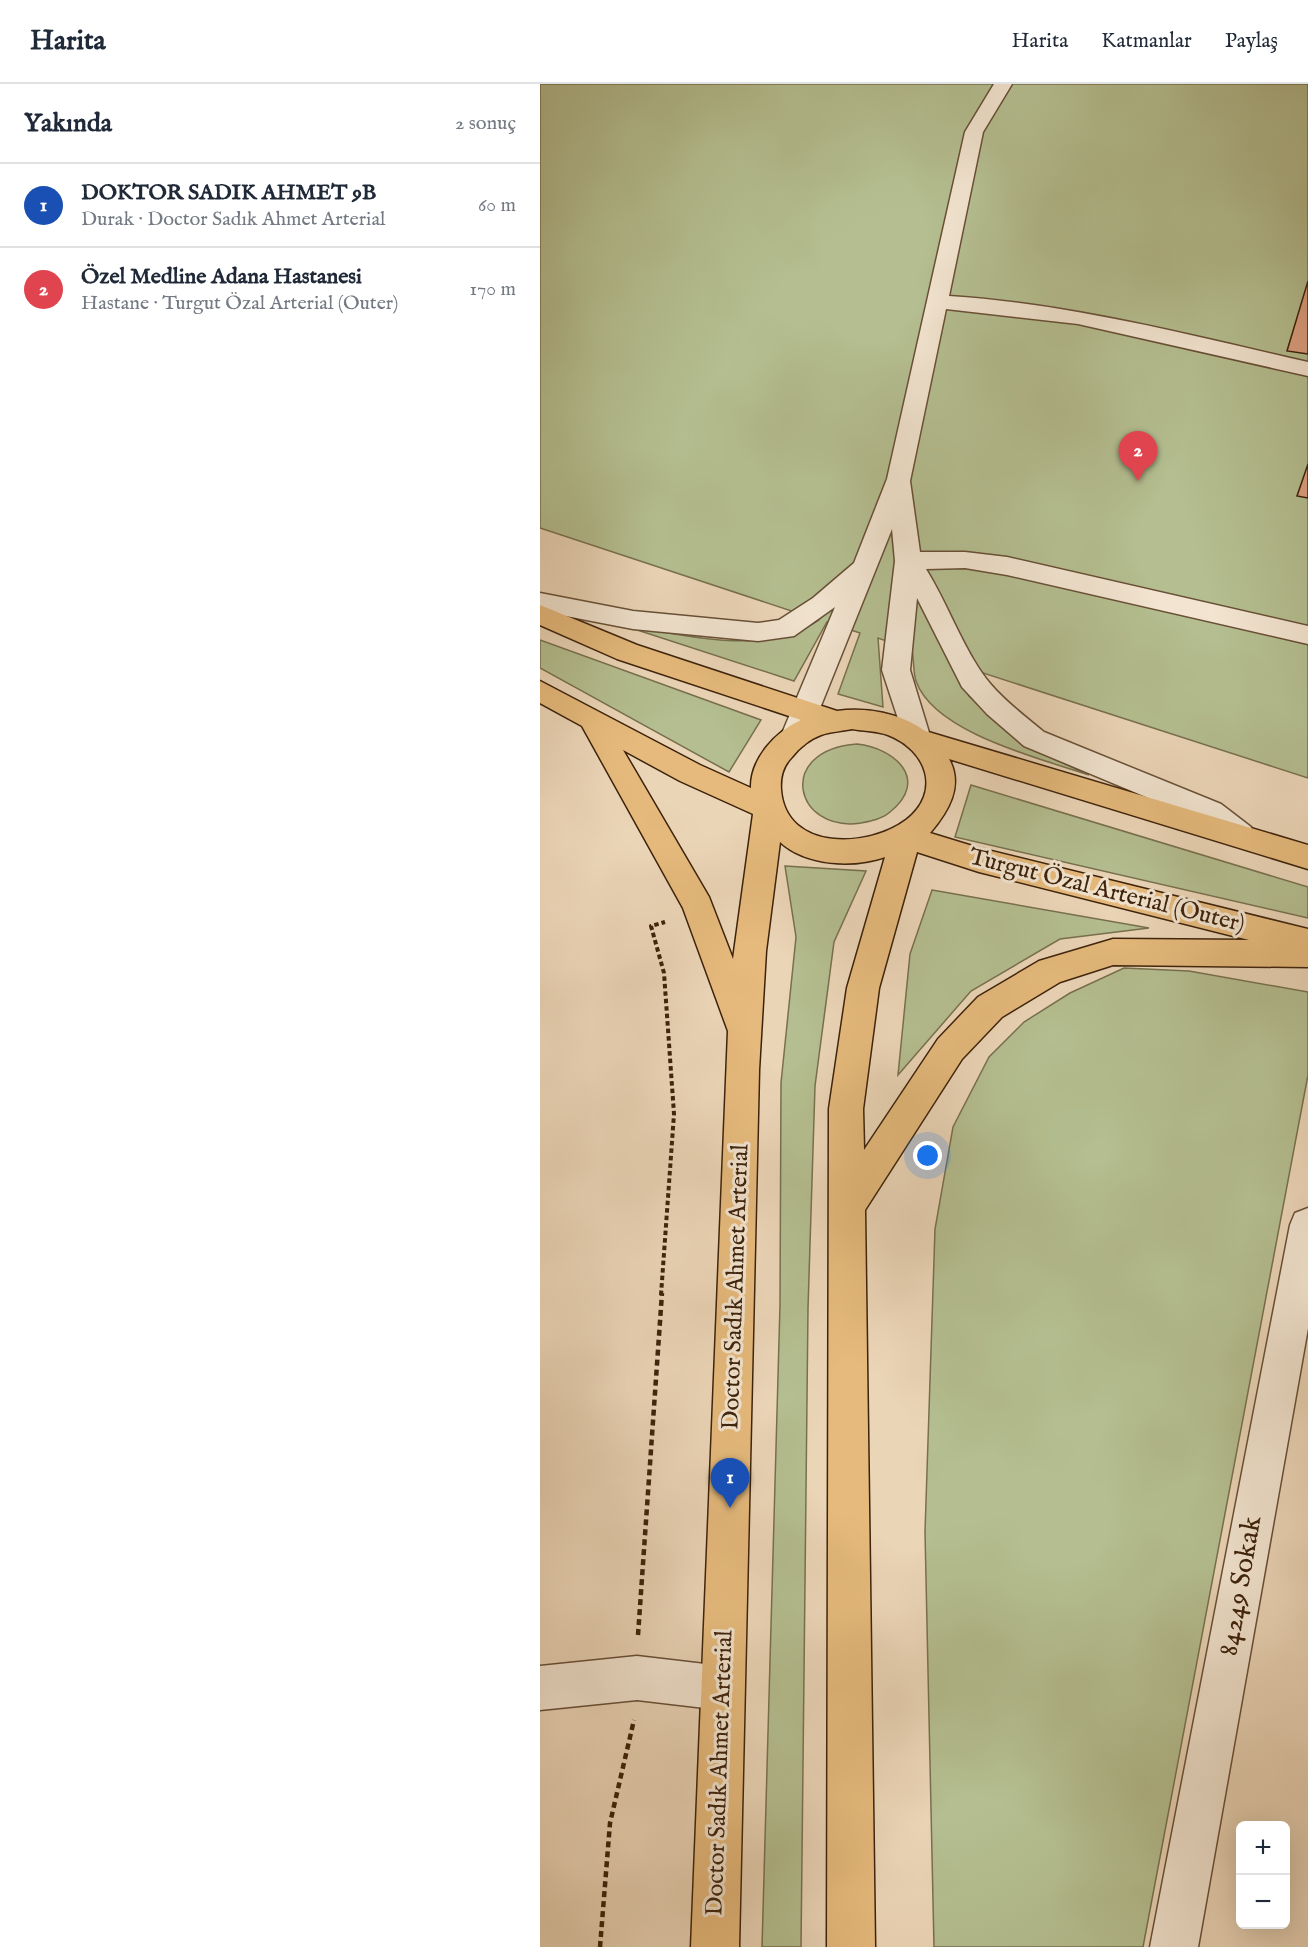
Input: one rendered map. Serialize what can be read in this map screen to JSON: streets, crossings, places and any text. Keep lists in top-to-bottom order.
{
  "streets": {
    "main road": ["Turgut Özal Arterial (Outer)", "Doctor Sadık Ahmet Arterial"],
    "street": ["84249 Sokak"]
  },
  "crossings": [
    ["Turgut Özal Arterial (Outer)", "Doctor Sadık Ahmet Arterial"]
  ],
  "page": {
    "header": "Harita",
    "nav": ["Harita", "Katmanlar", "Paylaş"],
    "heading": ["Yakında", "2 sonuç"],
    "list": [
      {
        "mark": "1",
        "name": "DOKTOR SADIK AHMET 9B",
        "note": "Durak · Doctor Sadık Ahmet Arterial",
        "value": "60 m"
      },
      {
        "mark": "2",
        "name": "Özel Medline Adana Hastanesi",
        "note": "Hastane · Turgut Özal Arterial (Outer)",
        "value": "170 m"
      }
    ],
    "pins": ["2", "1"],
    "map_buttons": ["+", "−"]
  }
}
